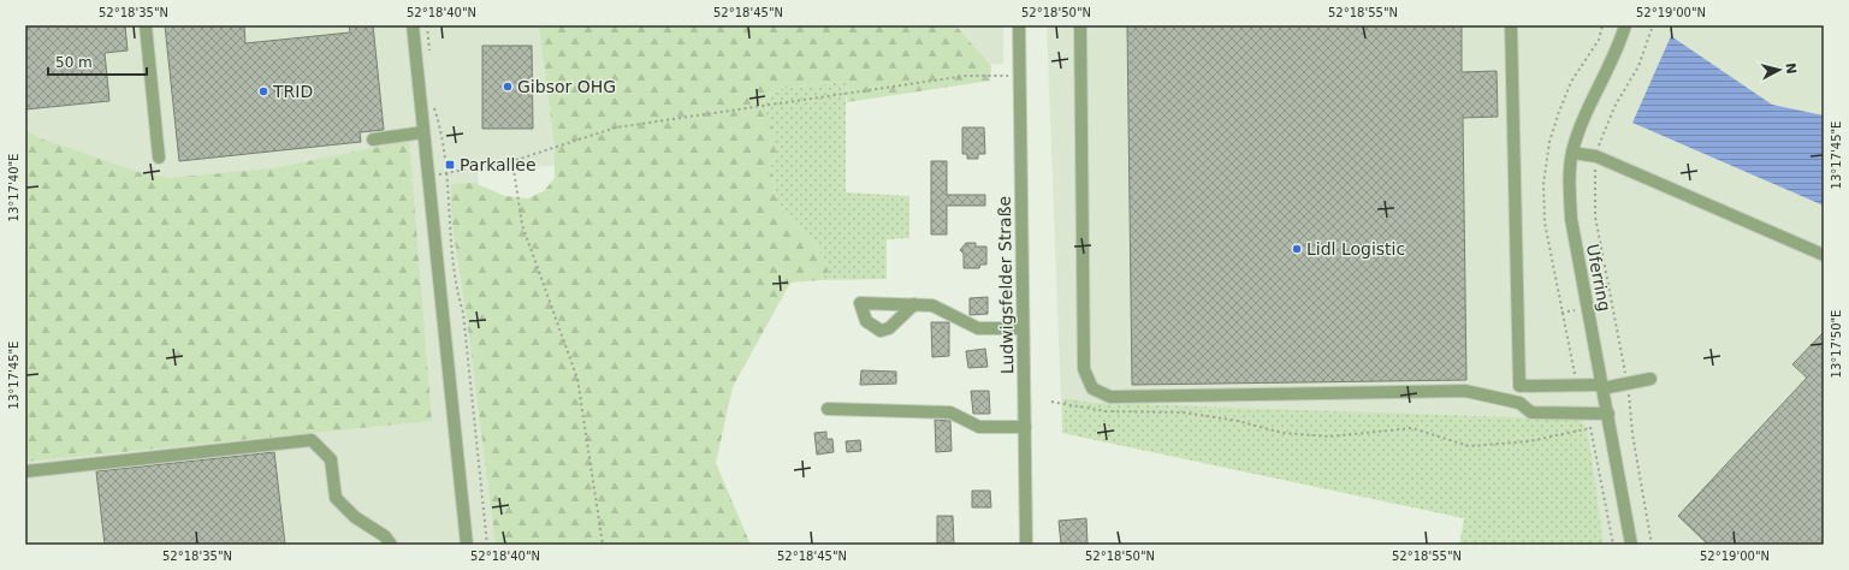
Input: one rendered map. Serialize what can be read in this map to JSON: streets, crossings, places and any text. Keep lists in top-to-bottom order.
{
  "streets": {
    "street": ["Uferring", "Ludwigsfelder Straße"]
  },
  "places": {
    "other": ["Gibsor OHG", "TRID", "Lidl Logistic"],
    "transit": ["Parkallee"]
  },
  "scale_bar": "50 m",
  "north": "right",
  "coordinates": [
    "52°18'35\"N",
    "52°18'40\"N",
    "52°18'45\"N",
    "52°18'50\"N",
    "52°18'55\"N",
    "52°19'00\"N",
    "13°17'45\"E",
    "13°17'40\"E",
    "13°17'50\"E"
  ]
}
